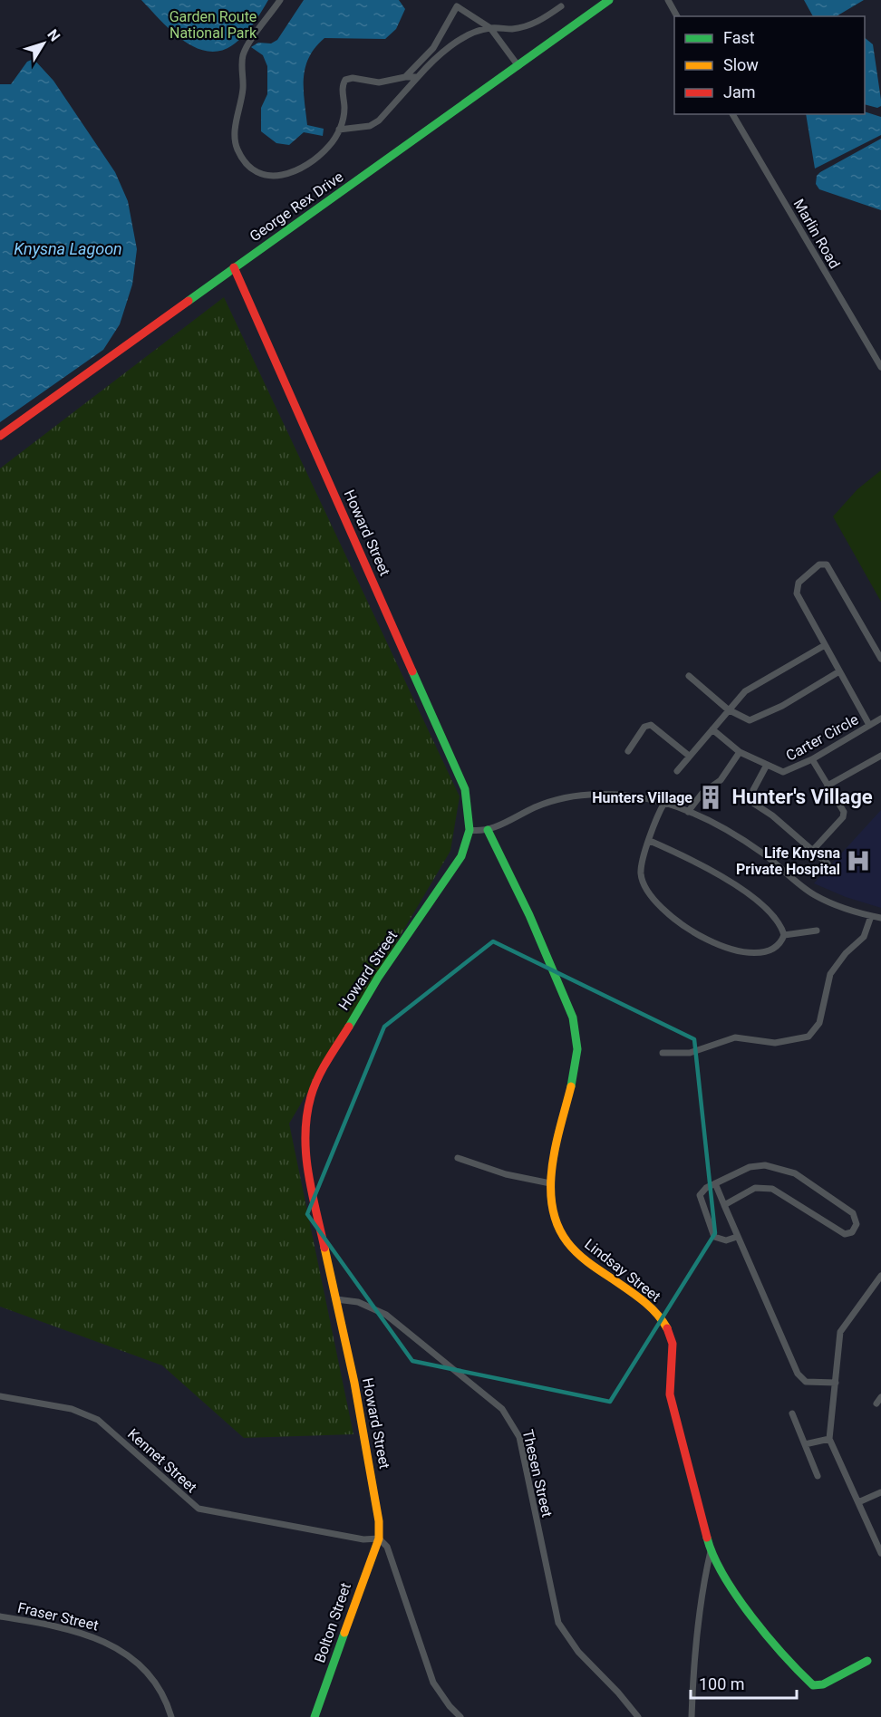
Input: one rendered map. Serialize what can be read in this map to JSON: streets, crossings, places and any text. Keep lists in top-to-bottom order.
{
  "streets": {
    "street": [
      "George Rex Drive",
      "Marlin Road",
      "Howard Street",
      "Carter Circle",
      "Lindsay Street",
      "Kennet Street",
      "Thesen Street",
      "Fraser Street",
      "Bolton Street"
    ]
  },
  "crossings": [
    ["George Rex Drive", "Howard Street"],
    ["Howard Street", "Kennet Street"],
    ["Howard Street", "Thesen Street"],
    ["Howard Street", "Bolton Street"],
    ["Kennet Street", "Bolton Street"]
  ],
  "districts": ["Hunter's Village"],
  "water": ["Knysna Lagoon"],
  "parks": ["Garden Route National Park"],
  "places": {
    "building": ["Hunters Village"],
    "hospital": ["Life Knysna Private Hospital"]
  },
  "legend": ["Fast", "Slow", "Jam"],
  "scale_bar": "100 m",
  "north": "top right"
}
